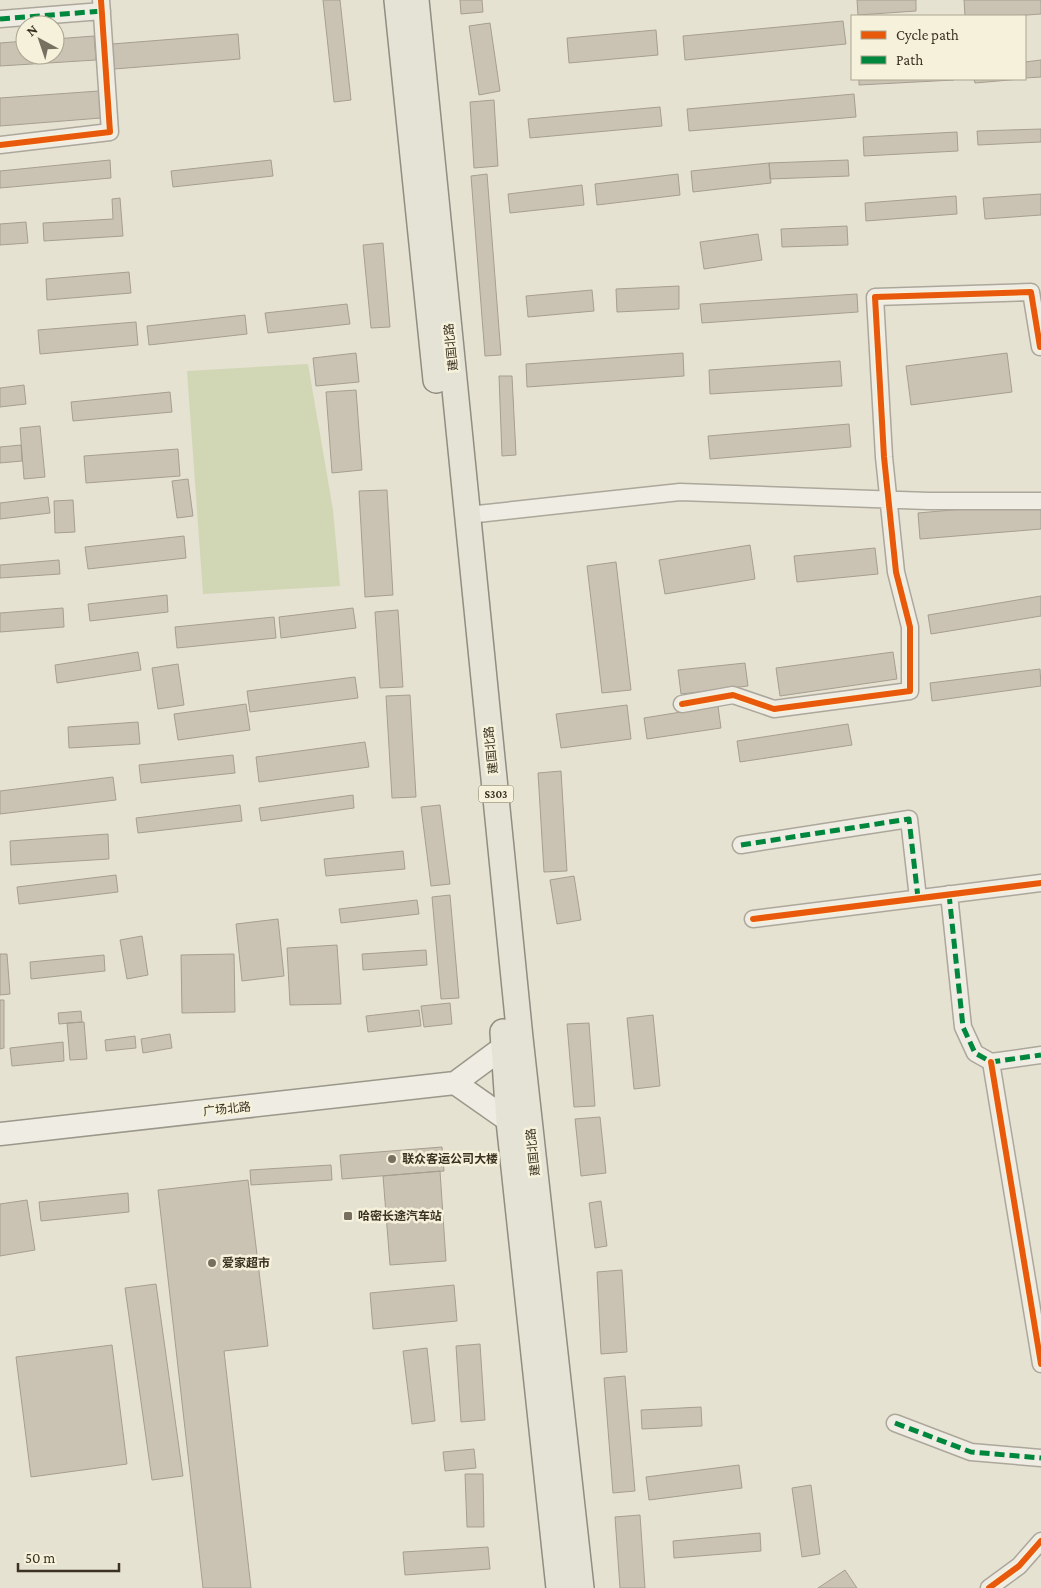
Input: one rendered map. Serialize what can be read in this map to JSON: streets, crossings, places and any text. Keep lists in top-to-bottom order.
{
  "streets": {
    "main road": ["建国北路", "S303", "广场北路"]
  },
  "places": {
    "other": ["联众客运公司大楼", "爱家超市"],
    "transit": ["哈密长途汽车站"]
  },
  "legend": ["Cycle path", "Path"],
  "scale_bar": "50 m",
  "north": "top left"
}
